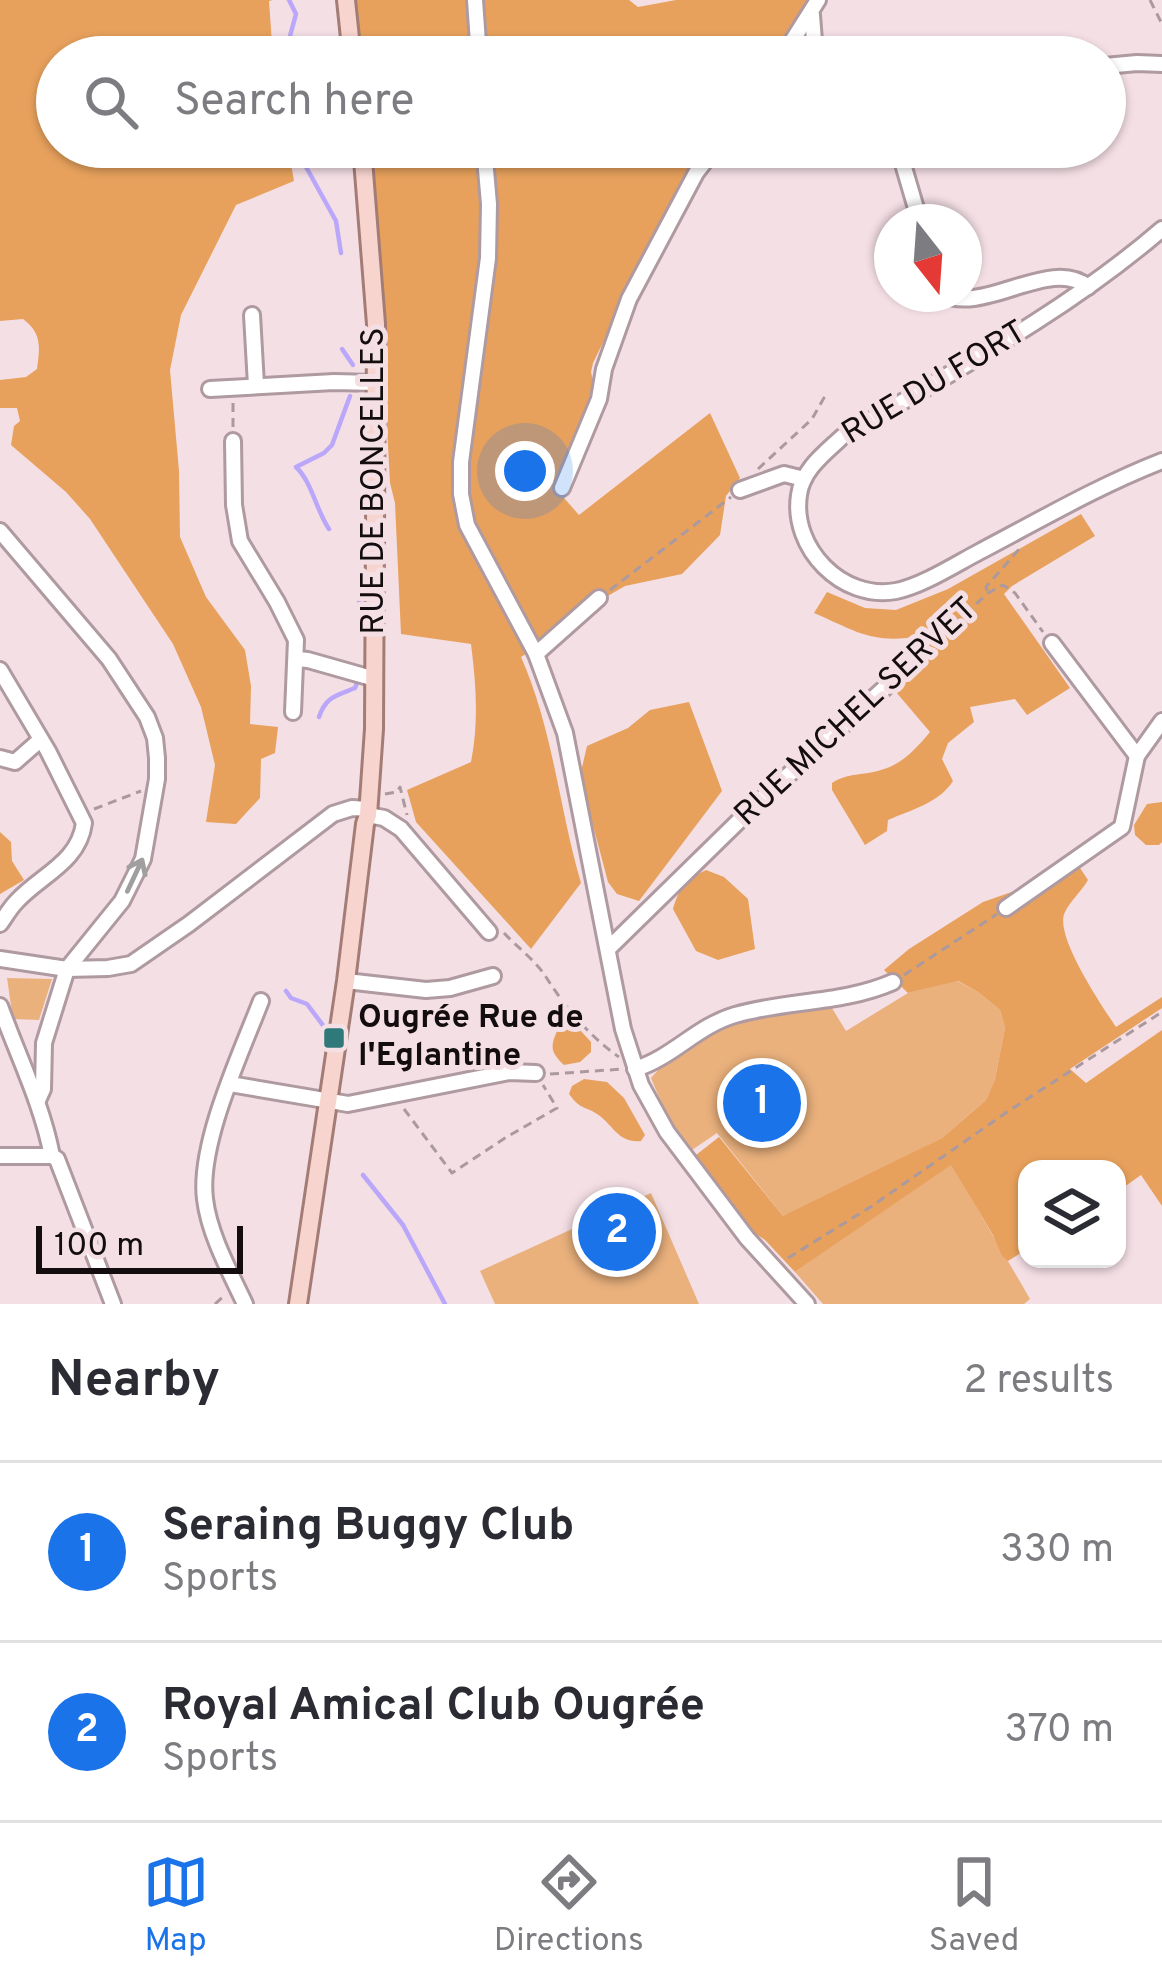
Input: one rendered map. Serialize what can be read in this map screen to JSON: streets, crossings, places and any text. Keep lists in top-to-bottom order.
{
  "streets": {
    "main road": ["RUE DE BONCELLES"],
    "street": ["RUE DU FORT", "RUE MICHEL SERVET"]
  },
  "places": {
    "transit": ["Ougrée Rue de l'Eglantine"]
  },
  "scale_bar": "100 m",
  "north": "bottom",
  "page": {
    "search": "Search here",
    "pins": ["1", "2"],
    "scale": "100 m",
    "heading": ["Nearby", "2 results"],
    "list": [
      {
        "mark": "1",
        "name": "Seraing Buggy Club",
        "note": "Sports",
        "value": "330 m"
      },
      {
        "mark": "2",
        "name": "Royal Amical Club Ougrée",
        "note": "Sports",
        "value": "370 m"
      }
    ],
    "nav": ["Map", "Directions", "Saved"]
  }
}
